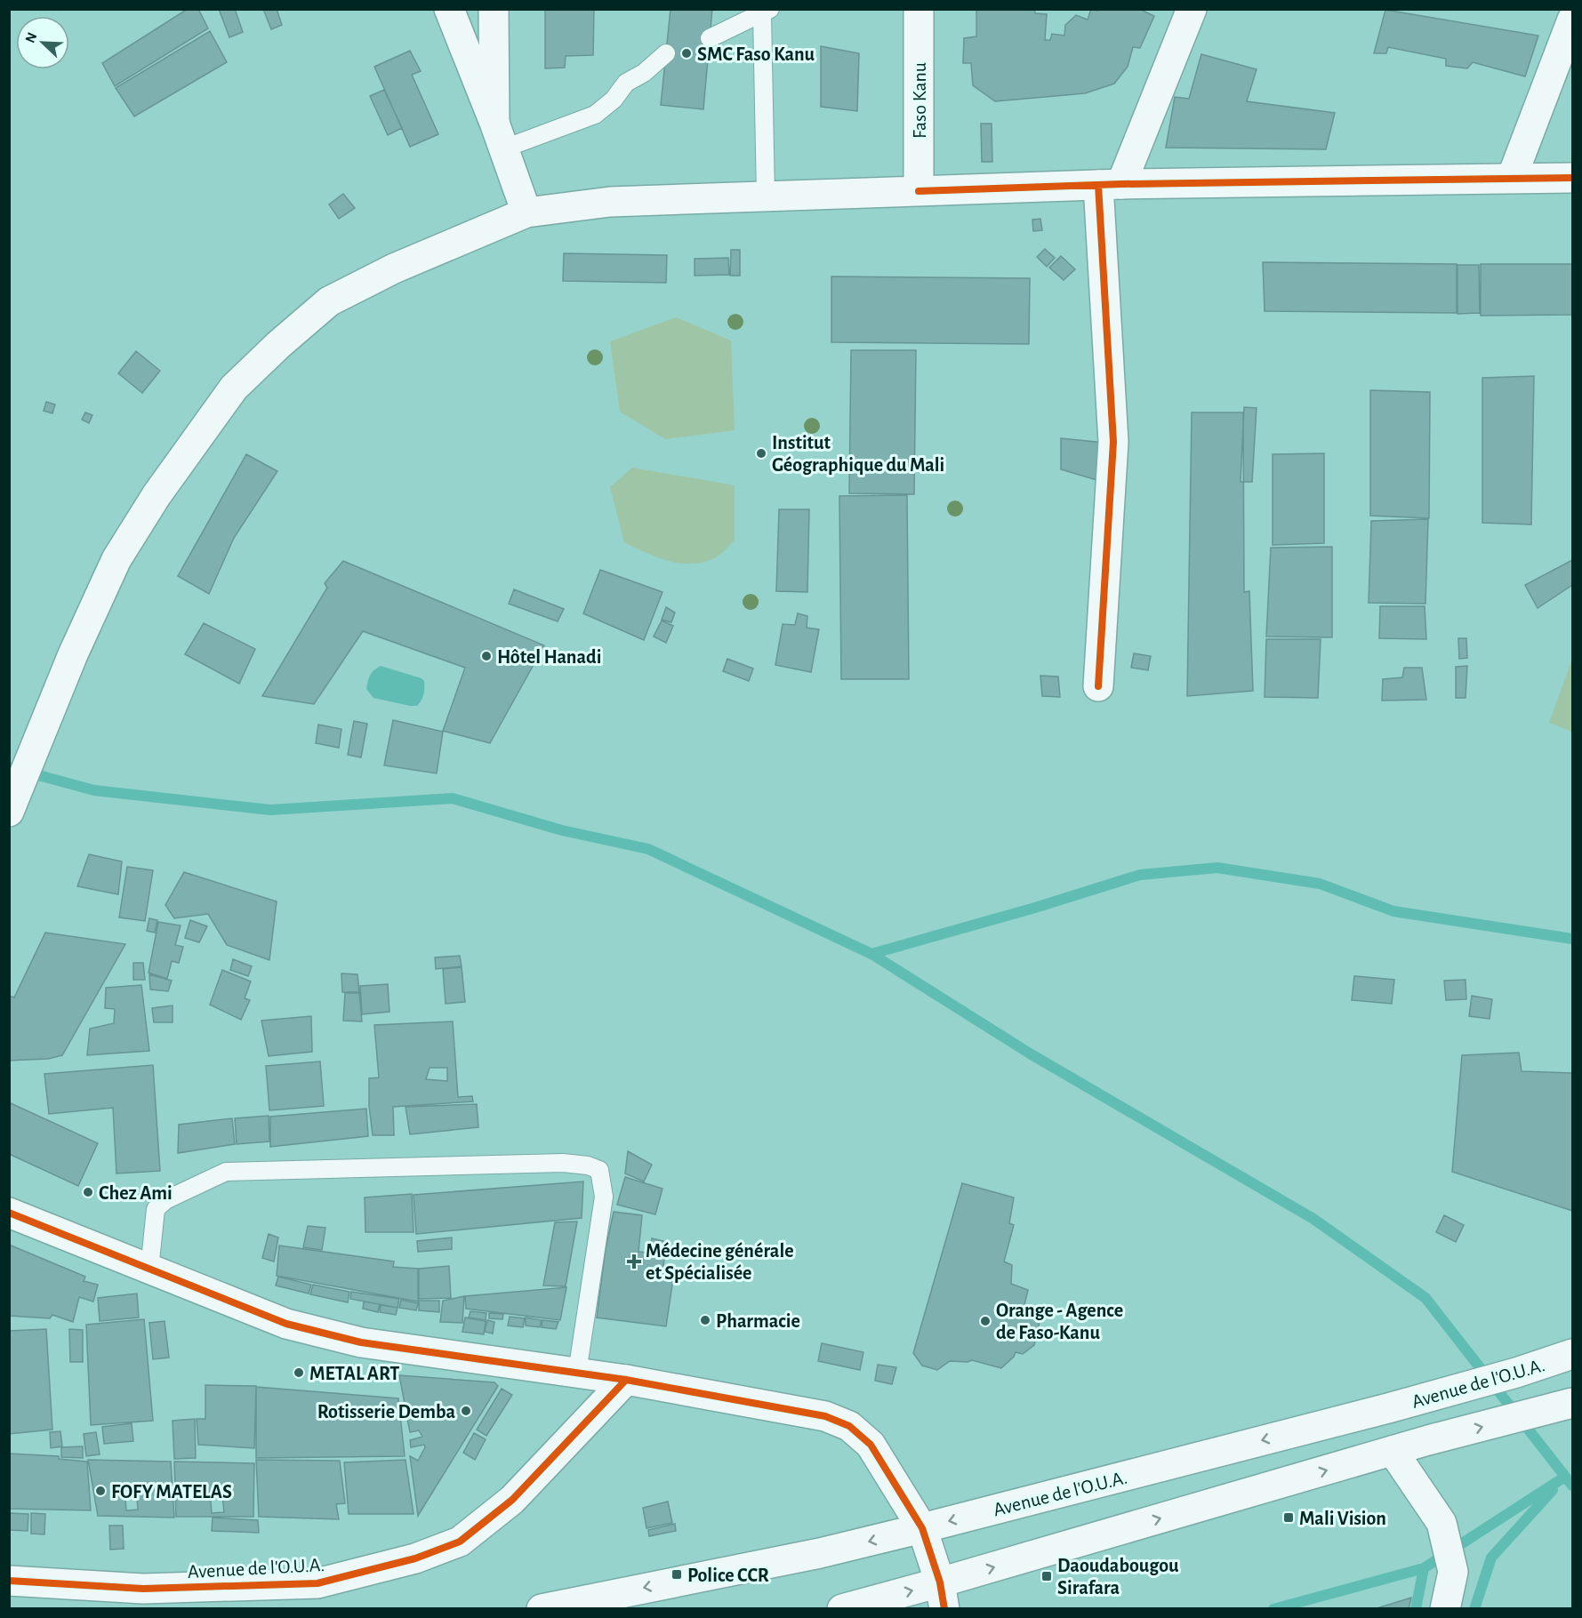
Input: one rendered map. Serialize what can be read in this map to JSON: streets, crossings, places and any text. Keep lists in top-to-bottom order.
{
  "streets": {
    "main road": ["Faso Kanu", "Avenue de l'O.U.A."]
  },
  "places": {
    "other": [
      "SMC Faso Kanu",
      "Institut Géographique du Mali",
      "Hôtel Hanadi",
      "Chez Ami",
      "Pharmacie",
      "Orange - Agence de Faso-Kanu",
      "METAL ART",
      "Rotisserie Demba",
      "FOFY MATELAS"
    ],
    "health": ["Médecine générale et Spécialisée"],
    "transit": ["Mali Vision", "Police CCR", "Daoudabougou Sirafara"]
  },
  "north": "top left"
}
